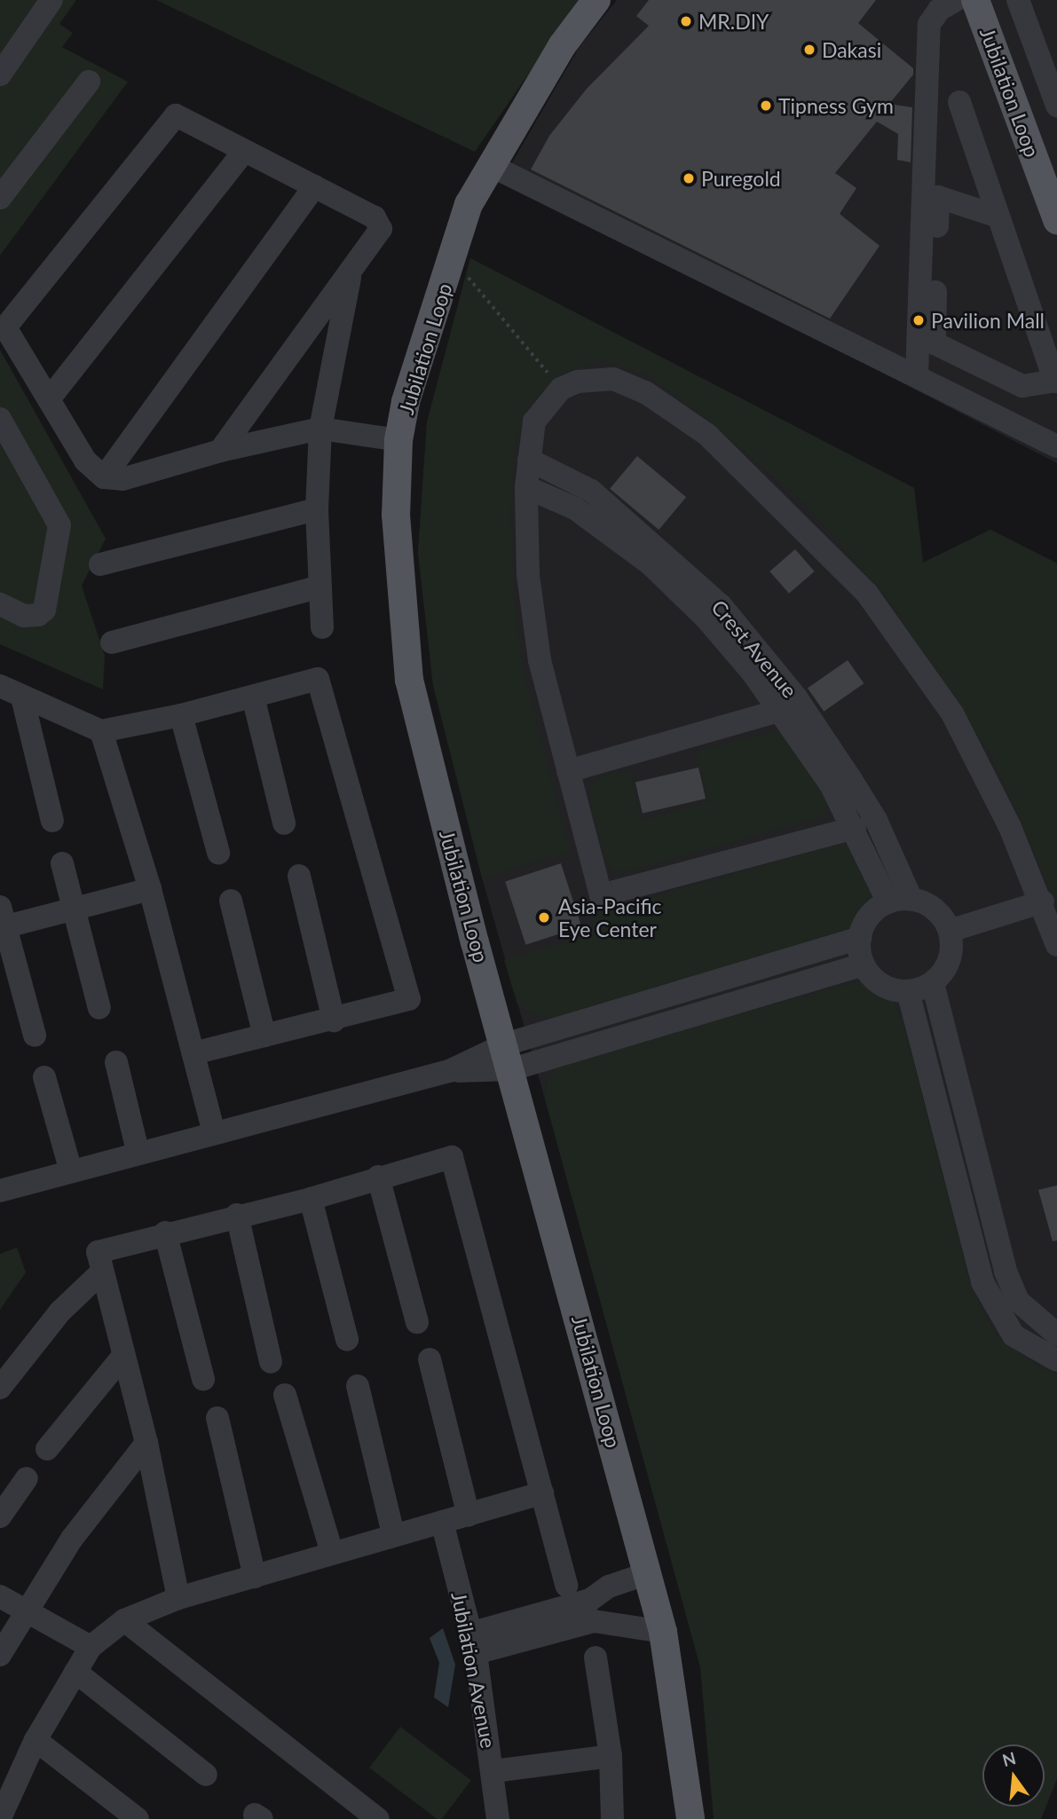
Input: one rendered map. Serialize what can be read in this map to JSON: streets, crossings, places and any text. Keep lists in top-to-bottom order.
{
  "streets": {
    "main road": ["Jubilation Loop"],
    "street": ["Crest Avenue", "Jubilation Avenue"]
  },
  "places": [
    "MR.DIY",
    "Dakasi",
    "Tipness Gym",
    "Puregold",
    "Pavilion Mall",
    "Asia-Pacific Eye Center"
  ],
  "north": "top"
}
